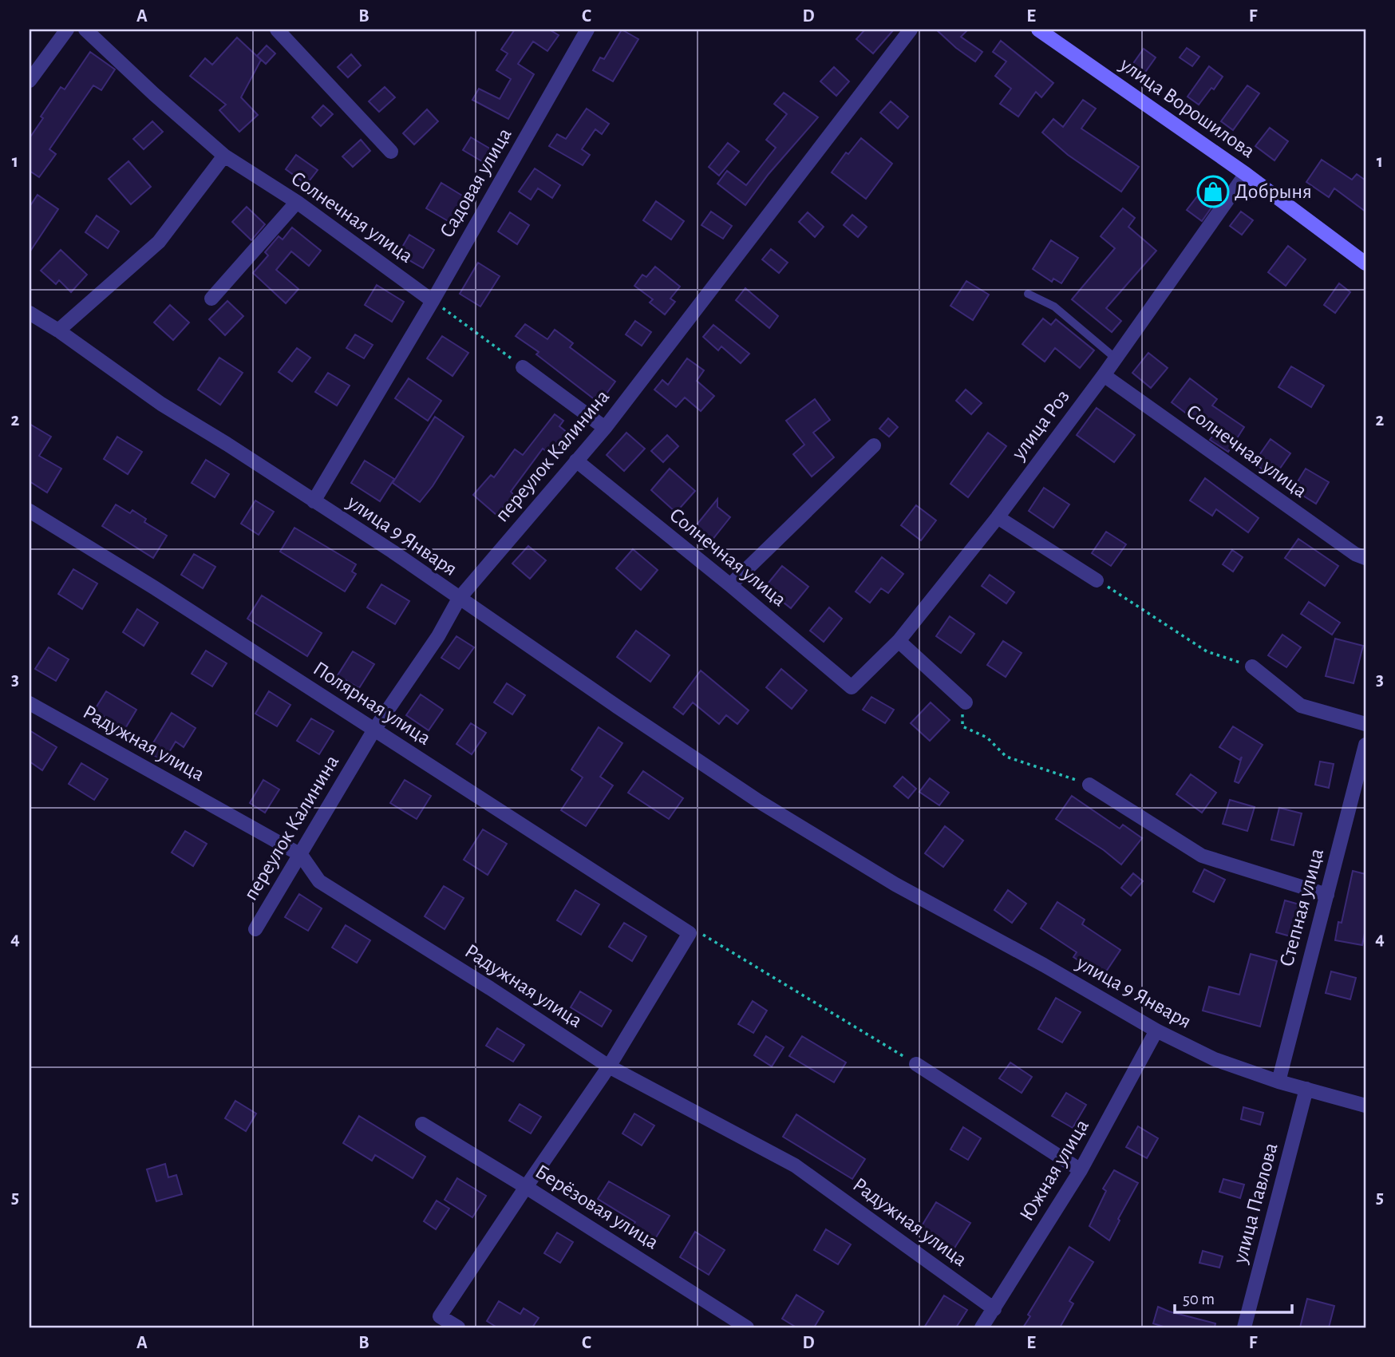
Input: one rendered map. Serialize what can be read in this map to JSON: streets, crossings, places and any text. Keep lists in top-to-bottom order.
{
  "streets": {
    "main road": ["улица Ворошилова"],
    "street": [
      "Садовая улица",
      "Солнечная улица",
      "улица Роз",
      "переулок Калинина",
      "улица 9 Января",
      "Полярная улица",
      "Радужная улица",
      "Степная улица",
      "Южная улица",
      "улица Павлова",
      "Берёзовая улица"
    ]
  },
  "crossings": [
    ["улица Ворошилова", "улица Роз"],
    ["Садовая улица", "Солнечная улица"],
    ["Садовая улица", "улица 9 Января"],
    ["Солнечная улица", "улица Роз"],
    ["Солнечная улица", "переулок Калинина"],
    ["переулок Калинина", "улица 9 Января"],
    ["переулок Калинина", "Полярная улица"],
    ["переулок Калинина", "Радужная улица"],
    ["улица 9 Января", "Степная улица"],
    ["улица 9 Января", "Южная улица"],
    ["улица 9 Января", "улица Павлова"],
    ["Радужная улица", "Южная улица"]
  ],
  "places": {
    "shop": ["Добрыня"]
  },
  "scale_bar": "50 m",
  "grid": {
    "columns": [
      "A",
      "B",
      "C",
      "D",
      "E",
      "F"
    ],
    "rows": [
      "1",
      "2",
      "3",
      "4",
      "5"
    ]
  }
}
